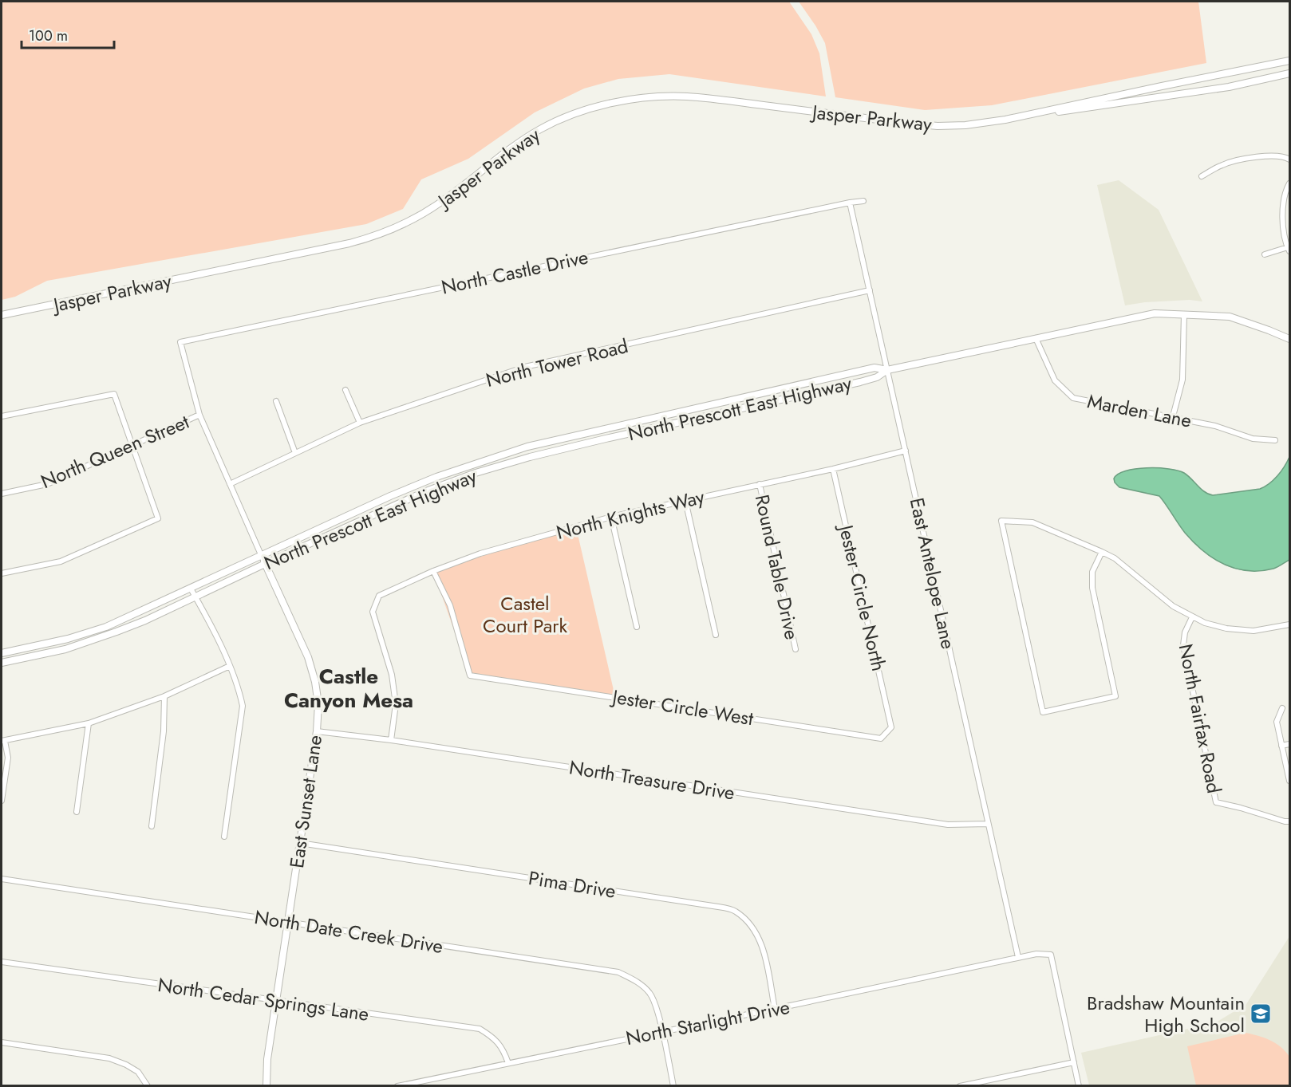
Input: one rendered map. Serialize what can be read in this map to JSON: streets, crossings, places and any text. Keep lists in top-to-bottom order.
{
  "streets": {
    "street": [
      "Jasper Parkway",
      "North Castle Drive",
      "North Tower Road",
      "North Prescott East Highway",
      "Marden Lane",
      "North Queen Street",
      "North Knights Way",
      "Round Table Drive",
      "East Antelope Lane",
      "Jester Circle North",
      "Jester Circle West",
      "North Fairfax Road",
      "North Treasure Drive",
      "East Sunset Lane",
      "Pima Drive",
      "North Date Creek Drive",
      "North Cedar Springs Lane",
      "North Starlight Drive"
    ]
  },
  "crossings": [
    ["North Castle Drive", "East Antelope Lane"],
    ["North Castle Drive", "East Sunset Lane"],
    ["North Tower Road", "East Antelope Lane"],
    ["North Tower Road", "East Sunset Lane"],
    ["North Prescott East Highway", "Marden Lane"],
    ["North Prescott East Highway", "East Antelope Lane"],
    ["North Prescott East Highway", "East Sunset Lane"],
    ["North Queen Street", "East Sunset Lane"],
    ["North Knights Way", "Round Table Drive"],
    ["North Knights Way", "East Antelope Lane"],
    ["North Knights Way", "Jester Circle North"],
    ["North Knights Way", "Jester Circle West"],
    ["North Knights Way", "North Treasure Drive"],
    ["East Antelope Lane", "North Treasure Drive"],
    ["East Antelope Lane", "North Starlight Drive"],
    ["Jester Circle North", "Jester Circle West"],
    ["North Treasure Drive", "East Sunset Lane"],
    ["East Sunset Lane", "Pima Drive"],
    ["East Sunset Lane", "North Date Creek Drive"],
    ["East Sunset Lane", "North Cedar Springs Lane"],
    ["Pima Drive", "North Starlight Drive"],
    ["North Date Creek Drive", "North Starlight Drive"],
    ["North Cedar Springs Lane", "North Starlight Drive"]
  ],
  "districts": ["Castle Canyon Mesa"],
  "parks": ["Castel Court Park"],
  "places": {
    "school or university": ["Bradshaw Mountain High School"]
  },
  "scale_bar": "100 m"
}
